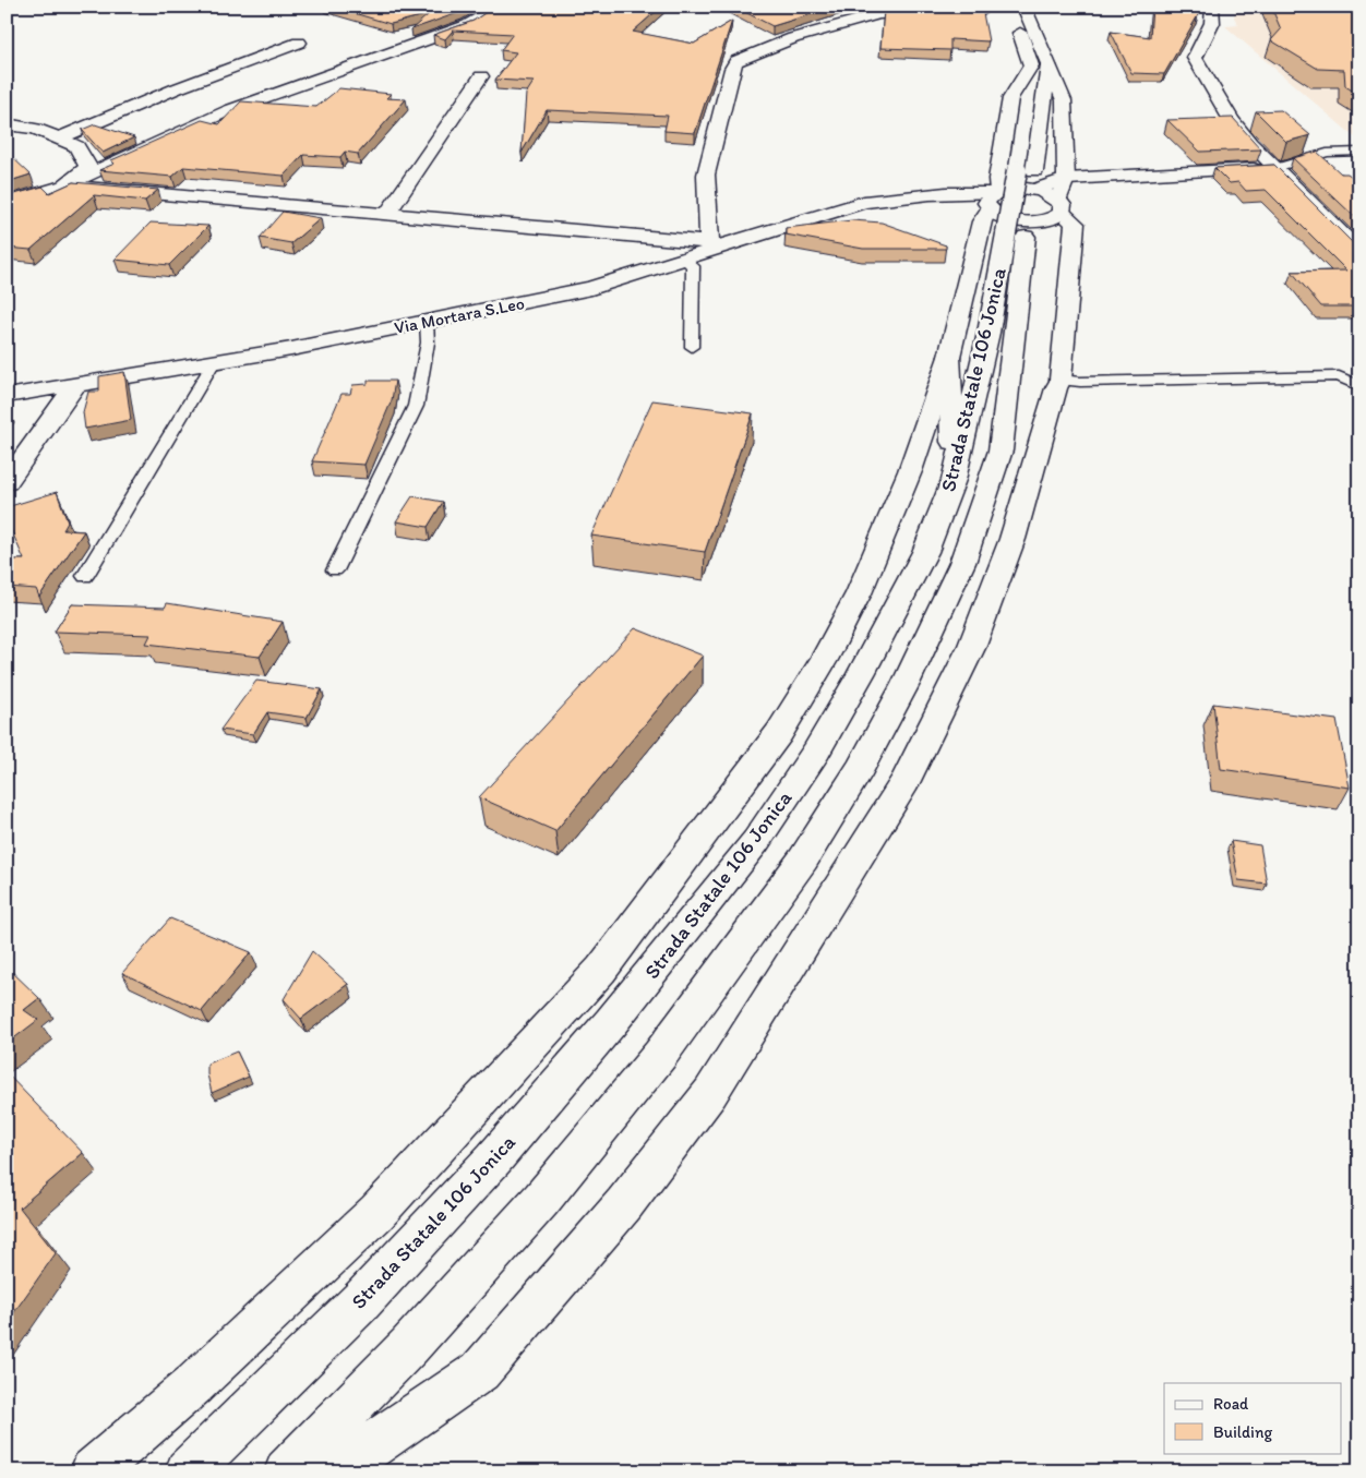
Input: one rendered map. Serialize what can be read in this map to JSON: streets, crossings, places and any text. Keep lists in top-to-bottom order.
{
  "streets": {
    "main road": ["Via Mortara S.Leo", "Strada Statale 106 Jonica"]
  },
  "crossings": [
    ["Via Mortara S.Leo", "Strada Statale 106 Jonica"]
  ],
  "legend": ["Road", "Building"]
}
